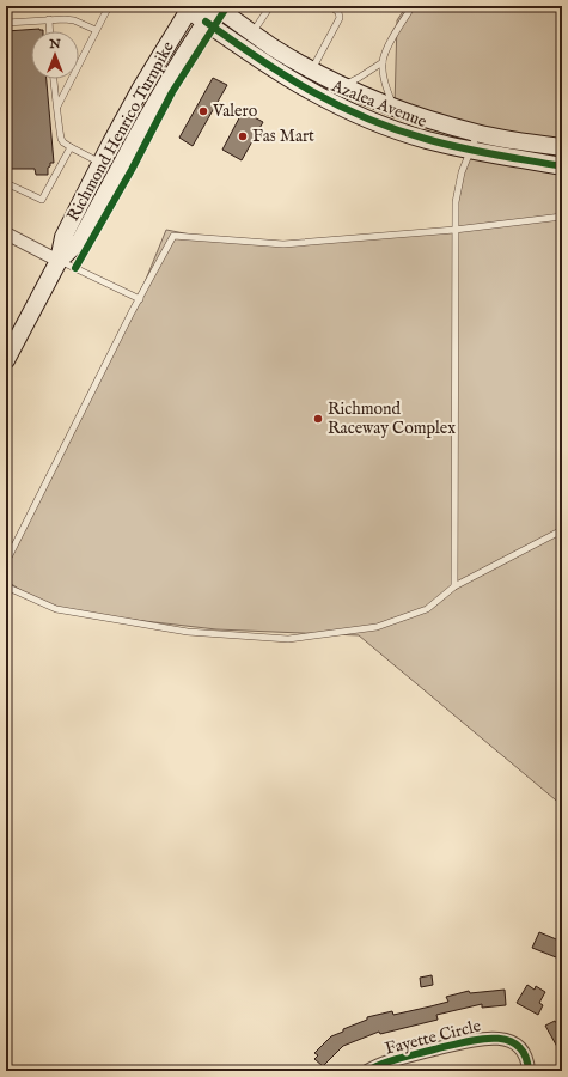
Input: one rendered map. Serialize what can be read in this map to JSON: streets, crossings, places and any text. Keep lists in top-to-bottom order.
{
  "streets": {
    "street": ["Azalea Avenue", "Richmond Henrico Turnpike", "Fayette Circle"]
  },
  "crossings": [
    ["Azalea Avenue", "Richmond Henrico Turnpike"]
  ],
  "places": ["Valero", "Fas Mart", "Richmond Raceway Complex"],
  "north": "top"
}
